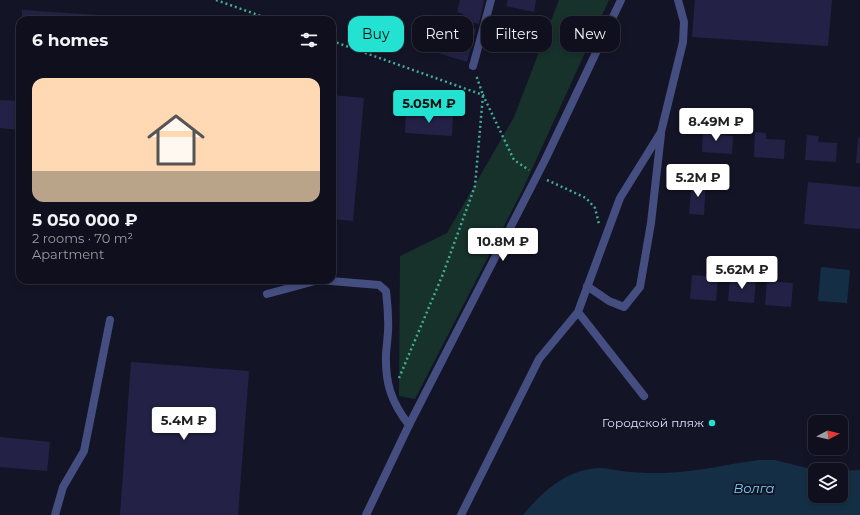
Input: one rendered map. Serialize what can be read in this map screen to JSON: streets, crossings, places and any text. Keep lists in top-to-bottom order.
{
  "water": ["Волга"],
  "places": ["Городской пляж"],
  "north": "right",
  "page": {
    "chip": [
      "Buy",
      "Rent",
      "Filters",
      "New"
    ],
    "heading": "6 homes",
    "list": [
      {
        "name": "5 050 000 ₽",
        "note": "2 rooms · 70 m² · Apartment"
      }
    ],
    "price": [
      "5.05M ₽",
      "8.49M ₽",
      "5.2M ₽",
      "10.8M ₽",
      "5.62M ₽",
      "5.4M ₽"
    ]
  }
}
